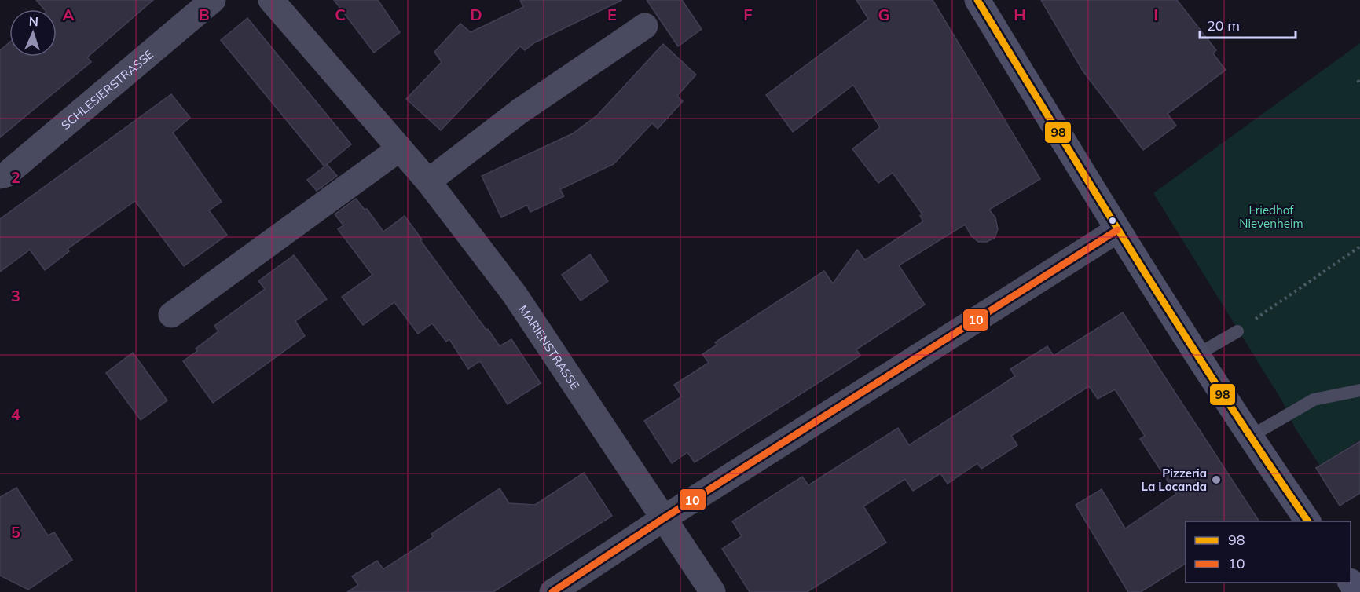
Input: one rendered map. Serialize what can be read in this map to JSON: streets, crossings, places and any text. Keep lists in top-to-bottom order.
{
  "streets": {
    "street": ["SCHLESIERSTRASSE", "MARIENSTRASSE"]
  },
  "parks": ["Friedhof Nievenheim"],
  "places": ["Pizzeria La Locanda"],
  "lines": ["transit line 98", "transit line 10"],
  "legend": ["98", "10"],
  "scale_bar": "20 m",
  "north": "top",
  "grid": {
    "columns": [
      "A",
      "B",
      "C",
      "D",
      "E",
      "F",
      "G",
      "H",
      "I"
    ],
    "rows": [
      "2",
      "3",
      "4",
      "5"
    ]
  }
}
